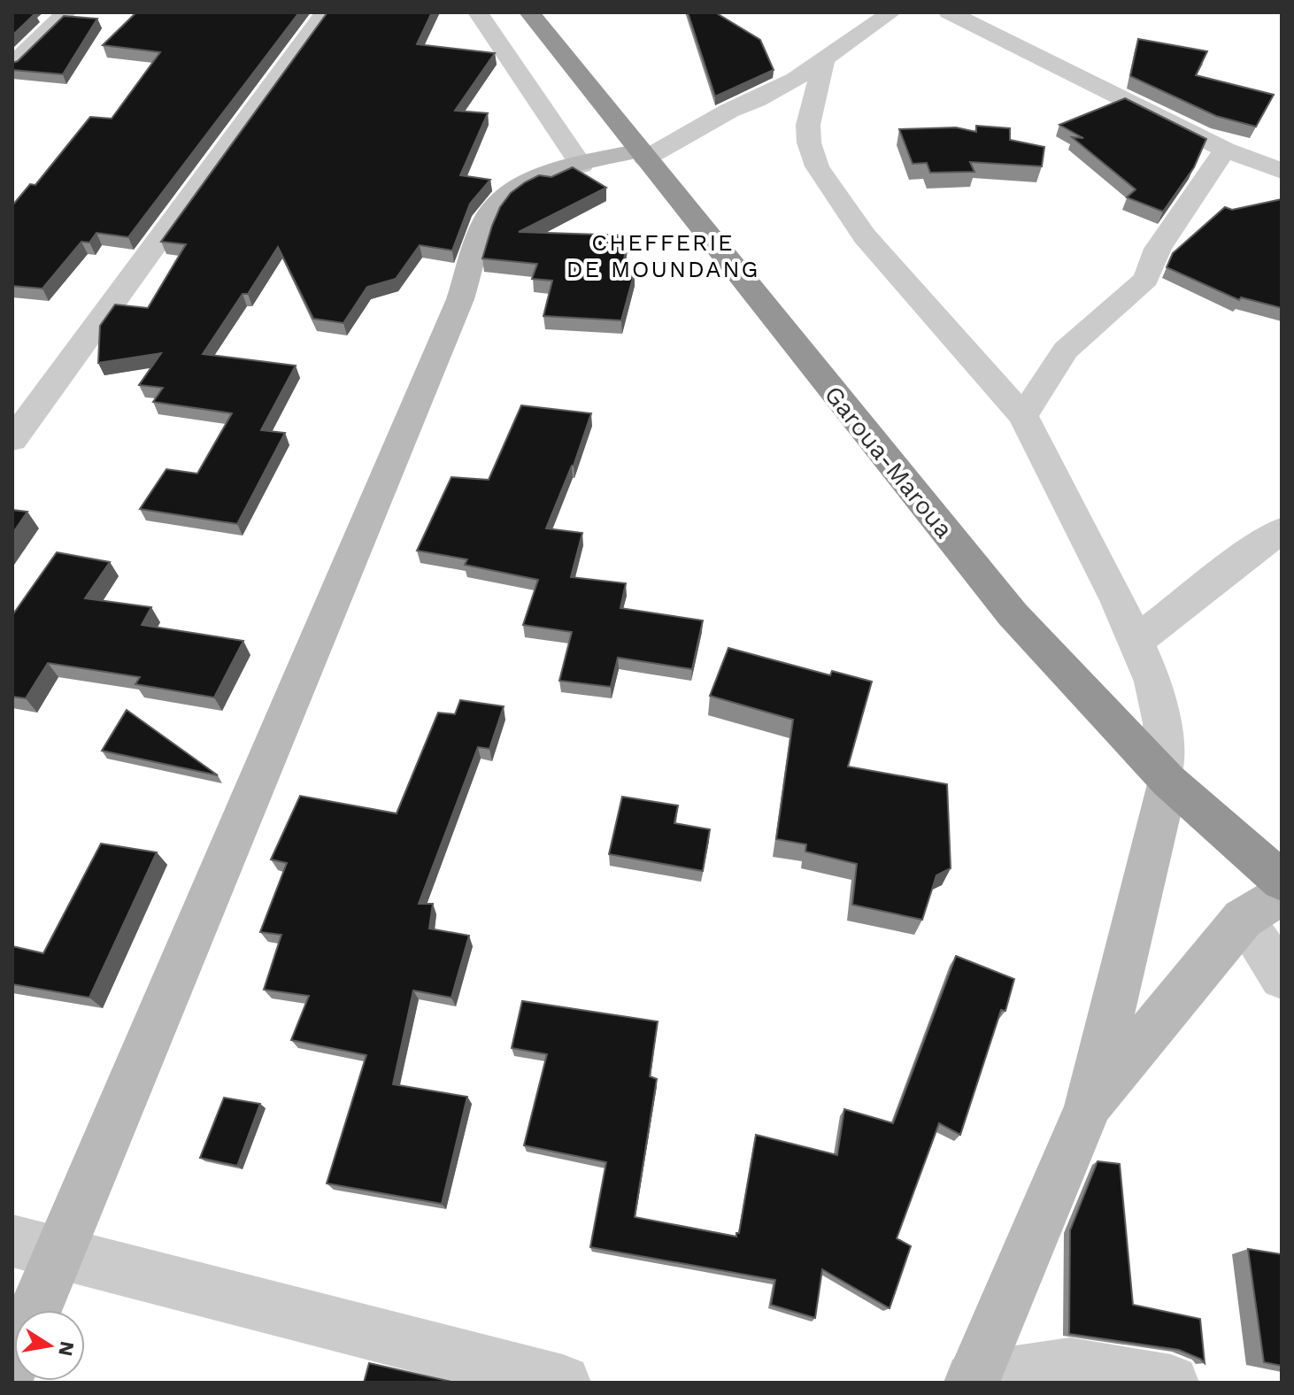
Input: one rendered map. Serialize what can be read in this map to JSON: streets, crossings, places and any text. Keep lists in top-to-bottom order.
{
  "streets": {
    "highway": ["Garoua-Maroua"]
  },
  "districts": ["CHEFFERIE DE MOUNDANG"],
  "north": "right"
}
